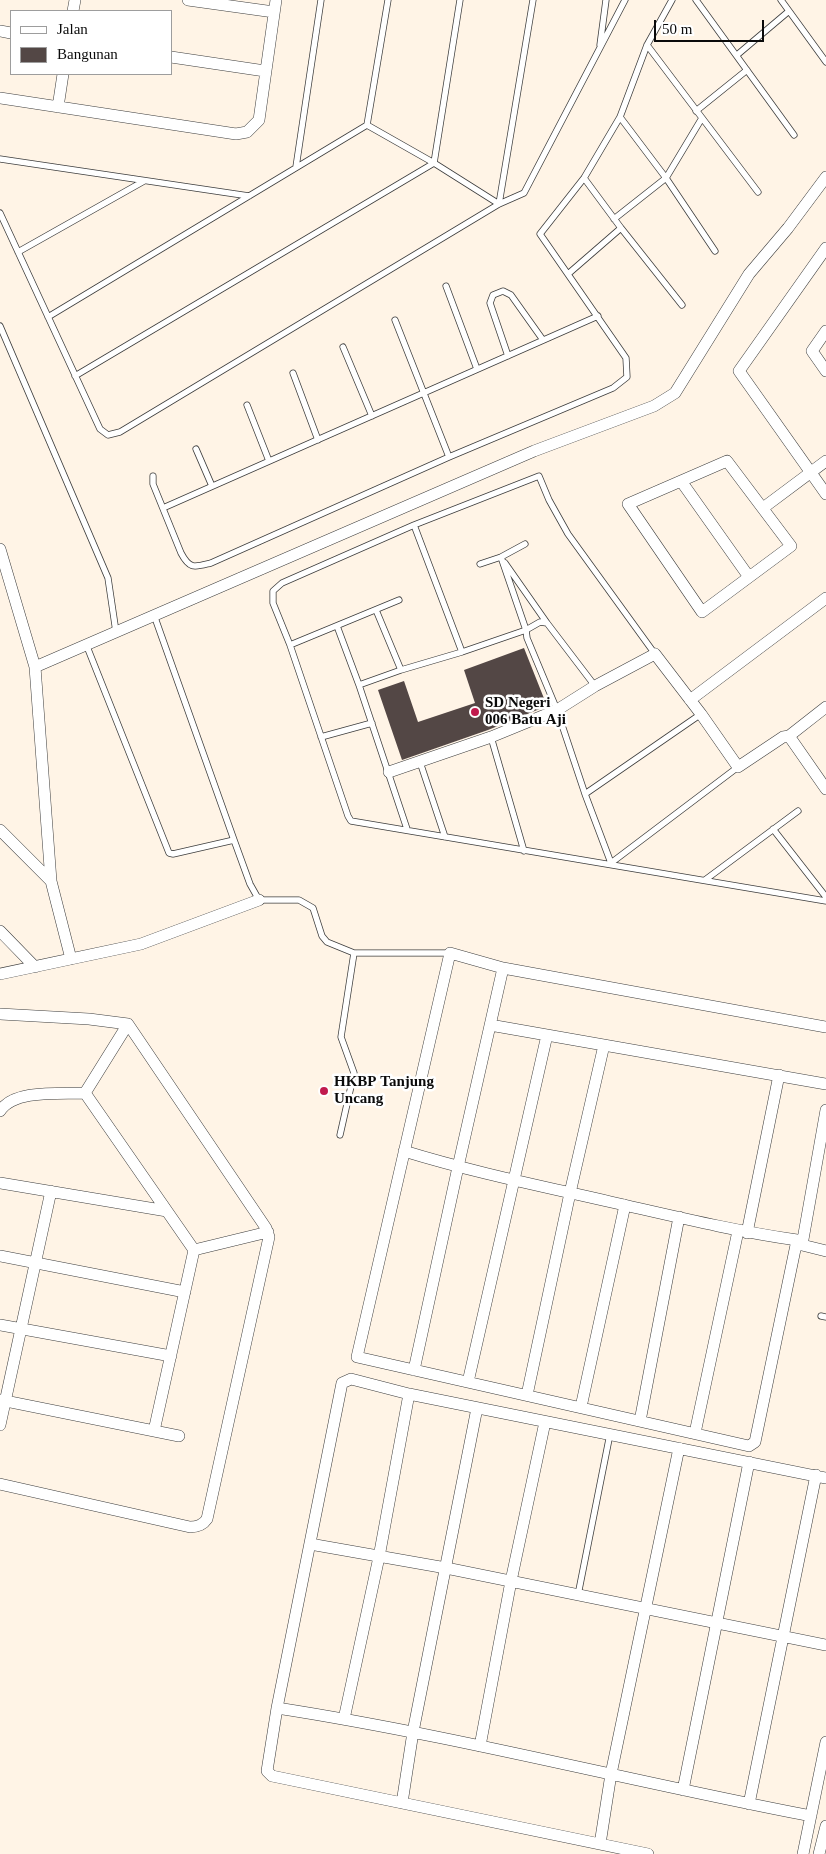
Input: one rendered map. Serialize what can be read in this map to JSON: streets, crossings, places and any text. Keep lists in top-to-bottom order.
{
  "places": ["SD Negeri 006 Batu Aji", "HKBP Tanjung Uncang"],
  "legend": ["Jalan", "Bangunan"],
  "scale_bar": "50 m"
}
